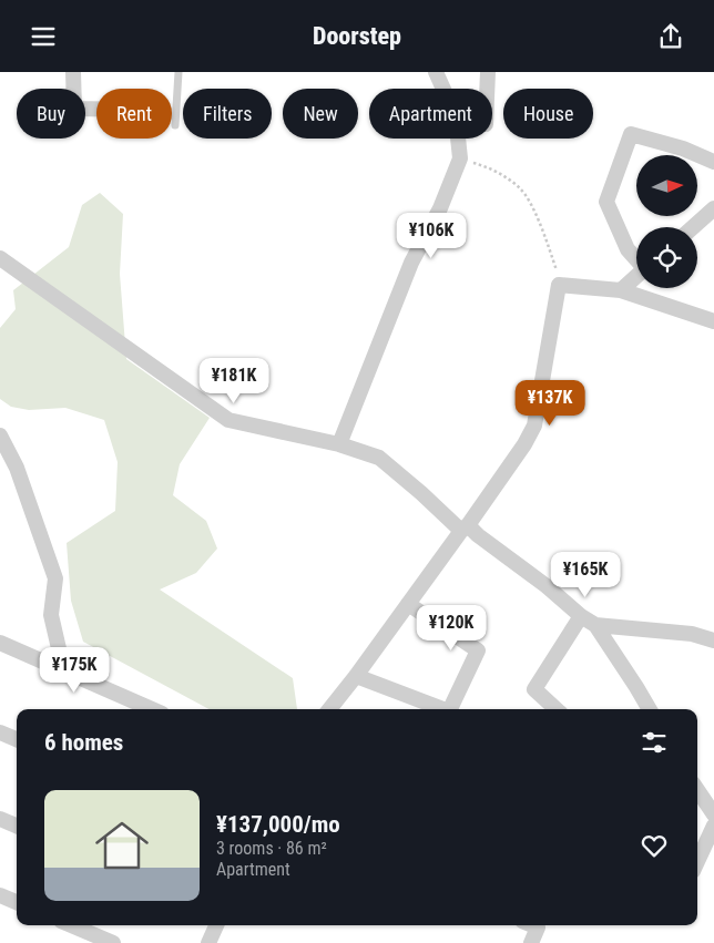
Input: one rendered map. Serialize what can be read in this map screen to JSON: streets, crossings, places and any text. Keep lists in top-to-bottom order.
{
  "north": "right",
  "page": {
    "header": "Doorstep",
    "chip": [
      "Buy",
      "Rent",
      "Filters",
      "New",
      "Apartment",
      "House"
    ],
    "price": [
      "¥106K",
      "¥181K",
      "¥137K",
      "¥165K",
      "¥120K",
      "¥175K"
    ],
    "heading": "6 homes",
    "list": [
      {
        "name": "¥137,000/mo",
        "note": "3 rooms · 86 m² · Apartment"
      }
    ]
  }
}
